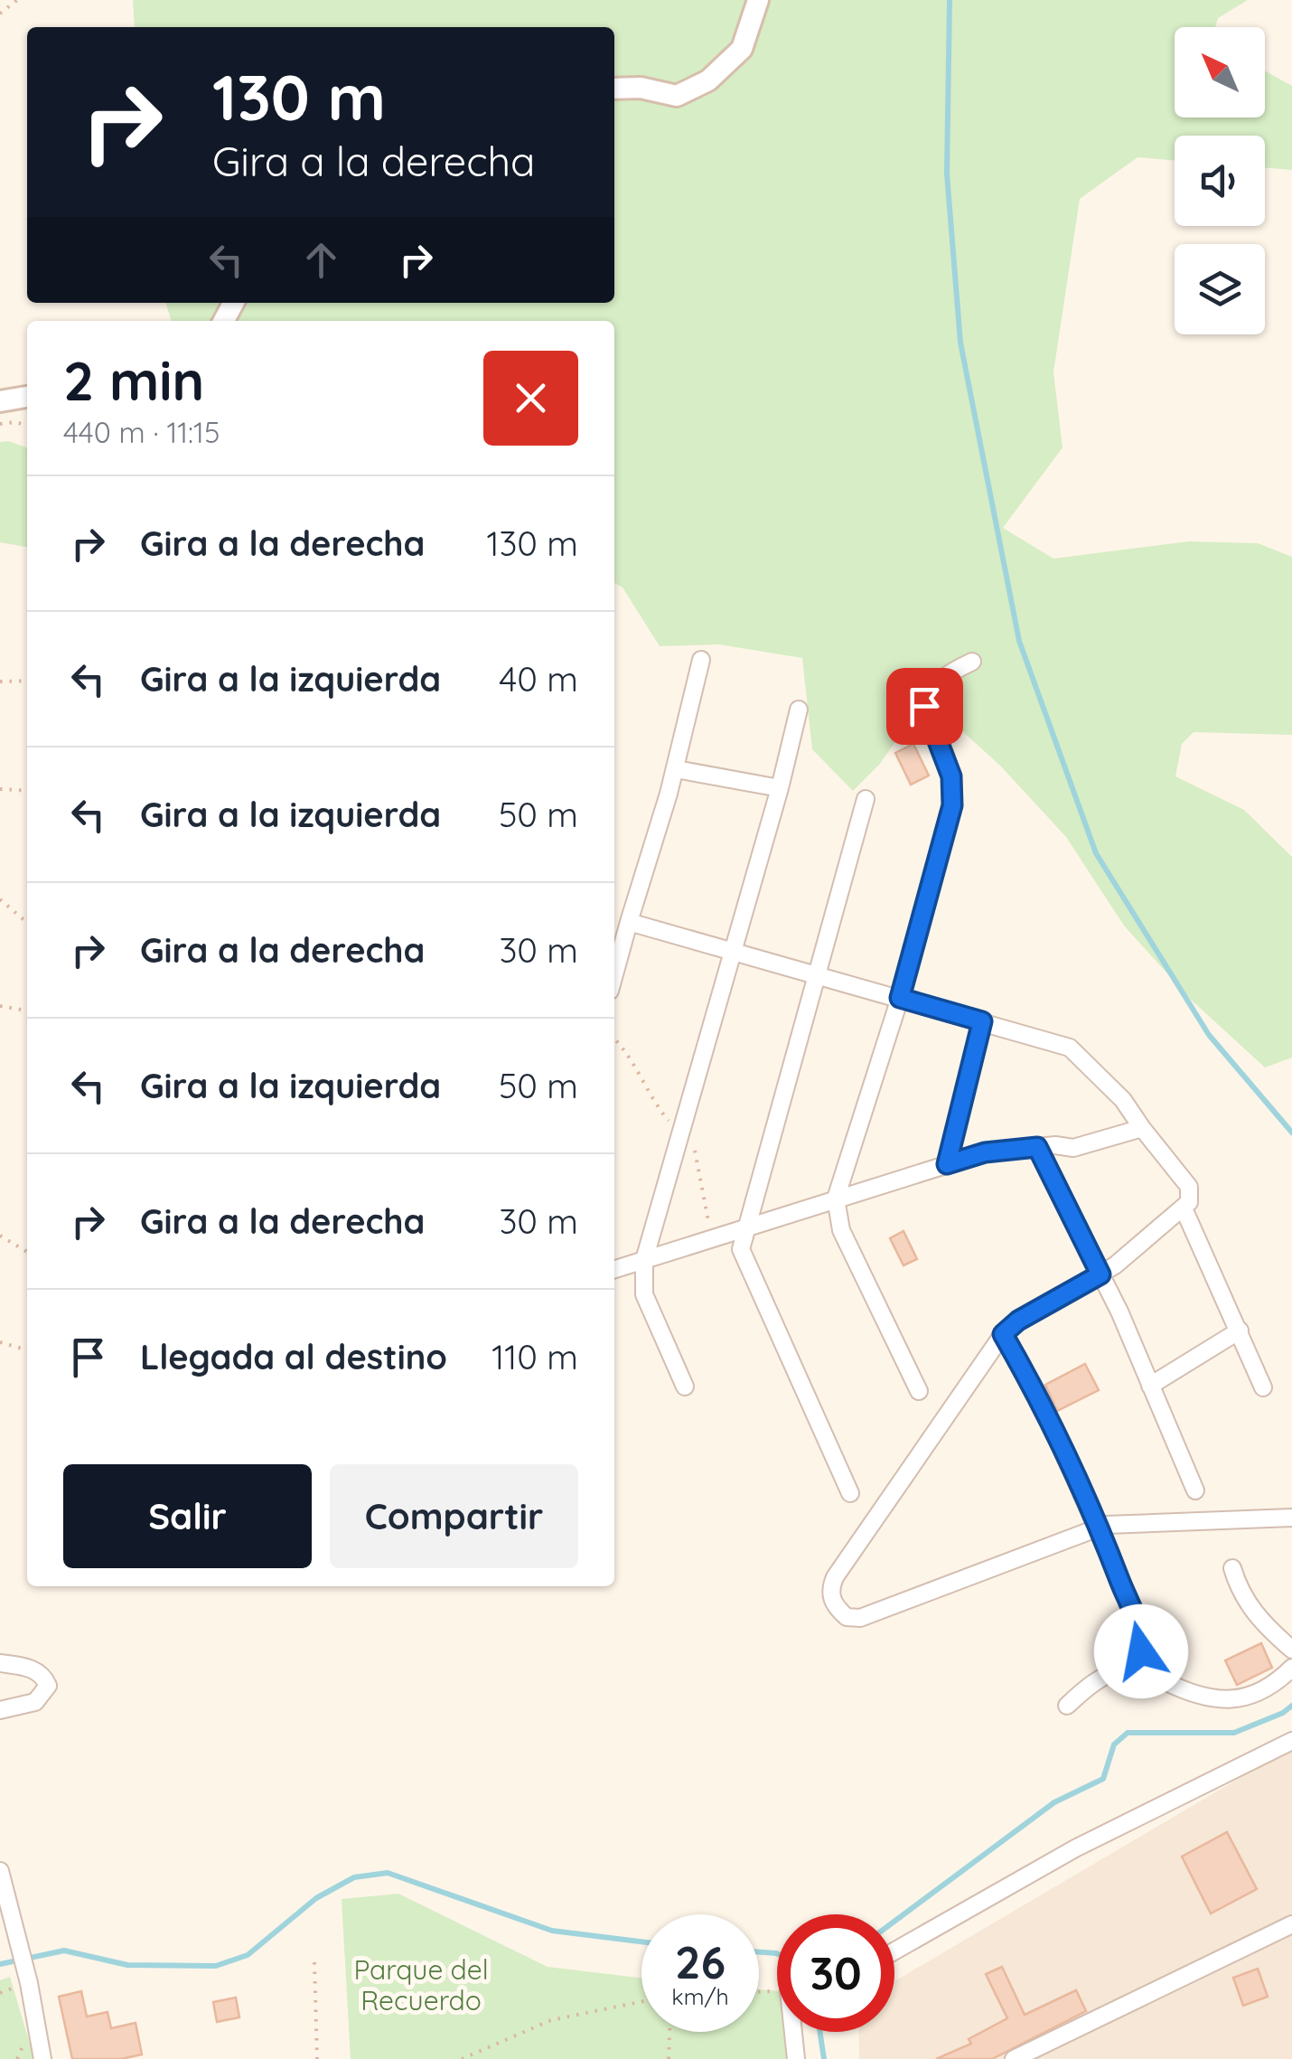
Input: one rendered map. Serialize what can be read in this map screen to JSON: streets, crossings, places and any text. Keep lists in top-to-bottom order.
{
  "parks": ["Parque del Recuerdo"],
  "north": "top left",
  "page": {
    "turn": ["130 m", "Gira a la derecha"],
    "heading": ["2 min", "440 m · 11:15"],
    "list": [
      {
        "name": "Gira a la derecha",
        "value": "130 m"
      },
      {
        "name": "Gira a la izquierda",
        "value": "40 m"
      },
      {
        "name": "Gira a la izquierda",
        "value": "50 m"
      },
      {
        "name": "Gira a la derecha",
        "value": "30 m"
      },
      {
        "name": "Gira a la izquierda",
        "value": "50 m"
      },
      {
        "name": "Gira a la derecha",
        "value": "30 m"
      },
      {
        "name": "Llegada al destino",
        "value": "110 m"
      }
    ],
    "buttons": ["Salir", "Compartir"],
    "speed": "26 km/h",
    "limit": "30"
  }
}
